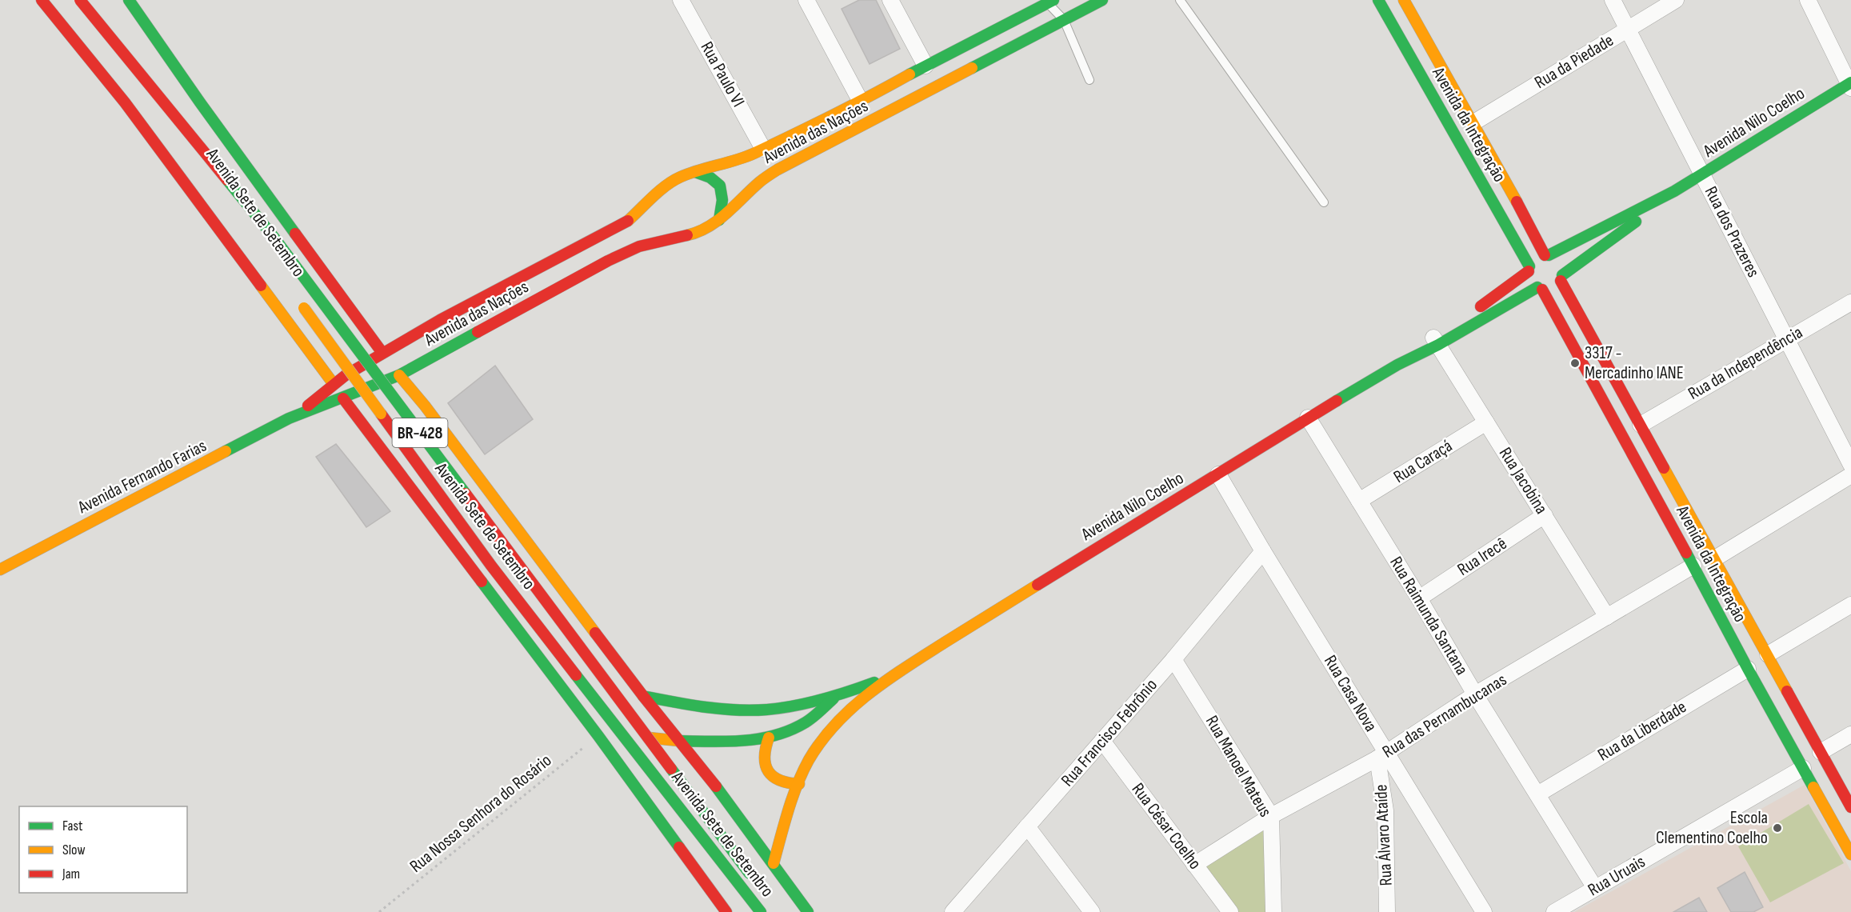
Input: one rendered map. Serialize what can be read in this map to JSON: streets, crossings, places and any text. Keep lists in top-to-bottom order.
{
  "streets": {
    "main road": [
      "Avenida Nilo Coelho",
      "Avenida da Integração",
      "Avenida das Nações",
      "Avenida Sete de Setembro",
      "BR-428",
      "Avenida Fernando Farias"
    ],
    "street": [
      "Rua da Piedade",
      "Rua Paulo VI",
      "Rua dos Prazeres",
      "Rua da Independência",
      "Rua Caraçá",
      "Rua Jacobina",
      "Rua Irecê",
      "Rua Raimunda Santana",
      "Rua Casa Nova",
      "Rua das Pernambucanas",
      "Rua da Liberdade",
      "Rua Francisco Febrônio",
      "Rua Manoel Mateus",
      "Rua César Coelho",
      "Rua Álvaro Ataíde",
      "Rua Uruais"
    ],
    "path": ["Rua Nossa Senhora do Rosário"]
  },
  "crossings": [
    ["Rua da Piedade", "Avenida da Integração"],
    ["Rua da Piedade", "Rua dos Prazeres"],
    ["Rua Paulo VI", "Avenida das Nações"],
    ["Avenida Nilo Coelho", "Rua dos Prazeres"],
    ["Avenida Nilo Coelho", "Rua Jacobina"],
    ["Avenida Nilo Coelho", "Rua Raimunda Santana"],
    ["Avenida Nilo Coelho", "Rua Casa Nova"],
    ["Avenida da Integração", "Rua da Independência"],
    ["Avenida da Integração", "Rua das Pernambucanas"],
    ["Avenida da Integração", "Rua da Liberdade"],
    ["Avenida da Integração", "Rua Uruais"],
    ["Avenida das Nações", "Avenida Sete de Setembro"],
    ["Avenida das Nações", "Avenida Fernando Farias"],
    ["Avenida Sete de Setembro", "Rua Nossa Senhora do Rosário"],
    ["Rua dos Prazeres", "Rua da Independência"],
    ["Rua Caraçá", "Rua Jacobina"],
    ["Rua Caraçá", "Rua Raimunda Santana"],
    ["Rua Jacobina", "Rua Irecê"],
    ["Rua Jacobina", "Rua das Pernambucanas"],
    ["Rua Irecê", "Rua Raimunda Santana"],
    ["Rua Raimunda Santana", "Rua das Pernambucanas"],
    ["Rua Raimunda Santana", "Rua da Liberdade"],
    ["Rua Raimunda Santana", "Rua Uruais"],
    ["Rua Casa Nova", "Rua das Pernambucanas"],
    ["Rua Casa Nova", "Rua Francisco Febrônio"],
    ["Rua Casa Nova", "Rua Álvaro Ataíde"],
    ["Rua das Pernambucanas", "Rua Manoel Mateus"],
    ["Rua das Pernambucanas", "Rua César Coelho"],
    ["Rua das Pernambucanas", "Rua Álvaro Ataíde"],
    ["Rua Francisco Febrônio", "Rua Manoel Mateus"],
    ["Rua Francisco Febrônio", "Rua César Coelho"]
  ],
  "places": ["3317 - Mercadinho IANE", "Escola Clementino Coelho"],
  "legend": ["Fast", "Slow", "Jam"]
}
